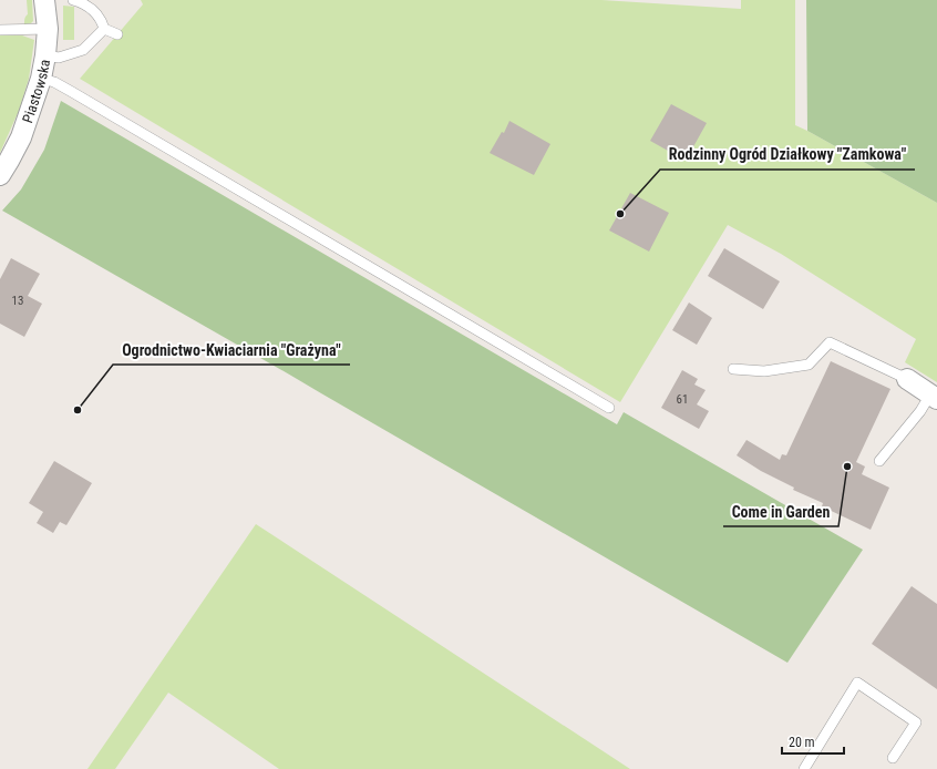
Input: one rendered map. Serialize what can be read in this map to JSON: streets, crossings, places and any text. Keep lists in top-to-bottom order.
{
  "streets": {
    "street": ["Piastowska"]
  },
  "places": ["Rodzinny Ogród Działkowy \"Zamkowa\"", "Ogrodnictwo-Kwiaciarnia \"Grażyna\"", "Come in Garden"],
  "house_numbers": ["13", "61"],
  "scale_bar": "20 m"
}
